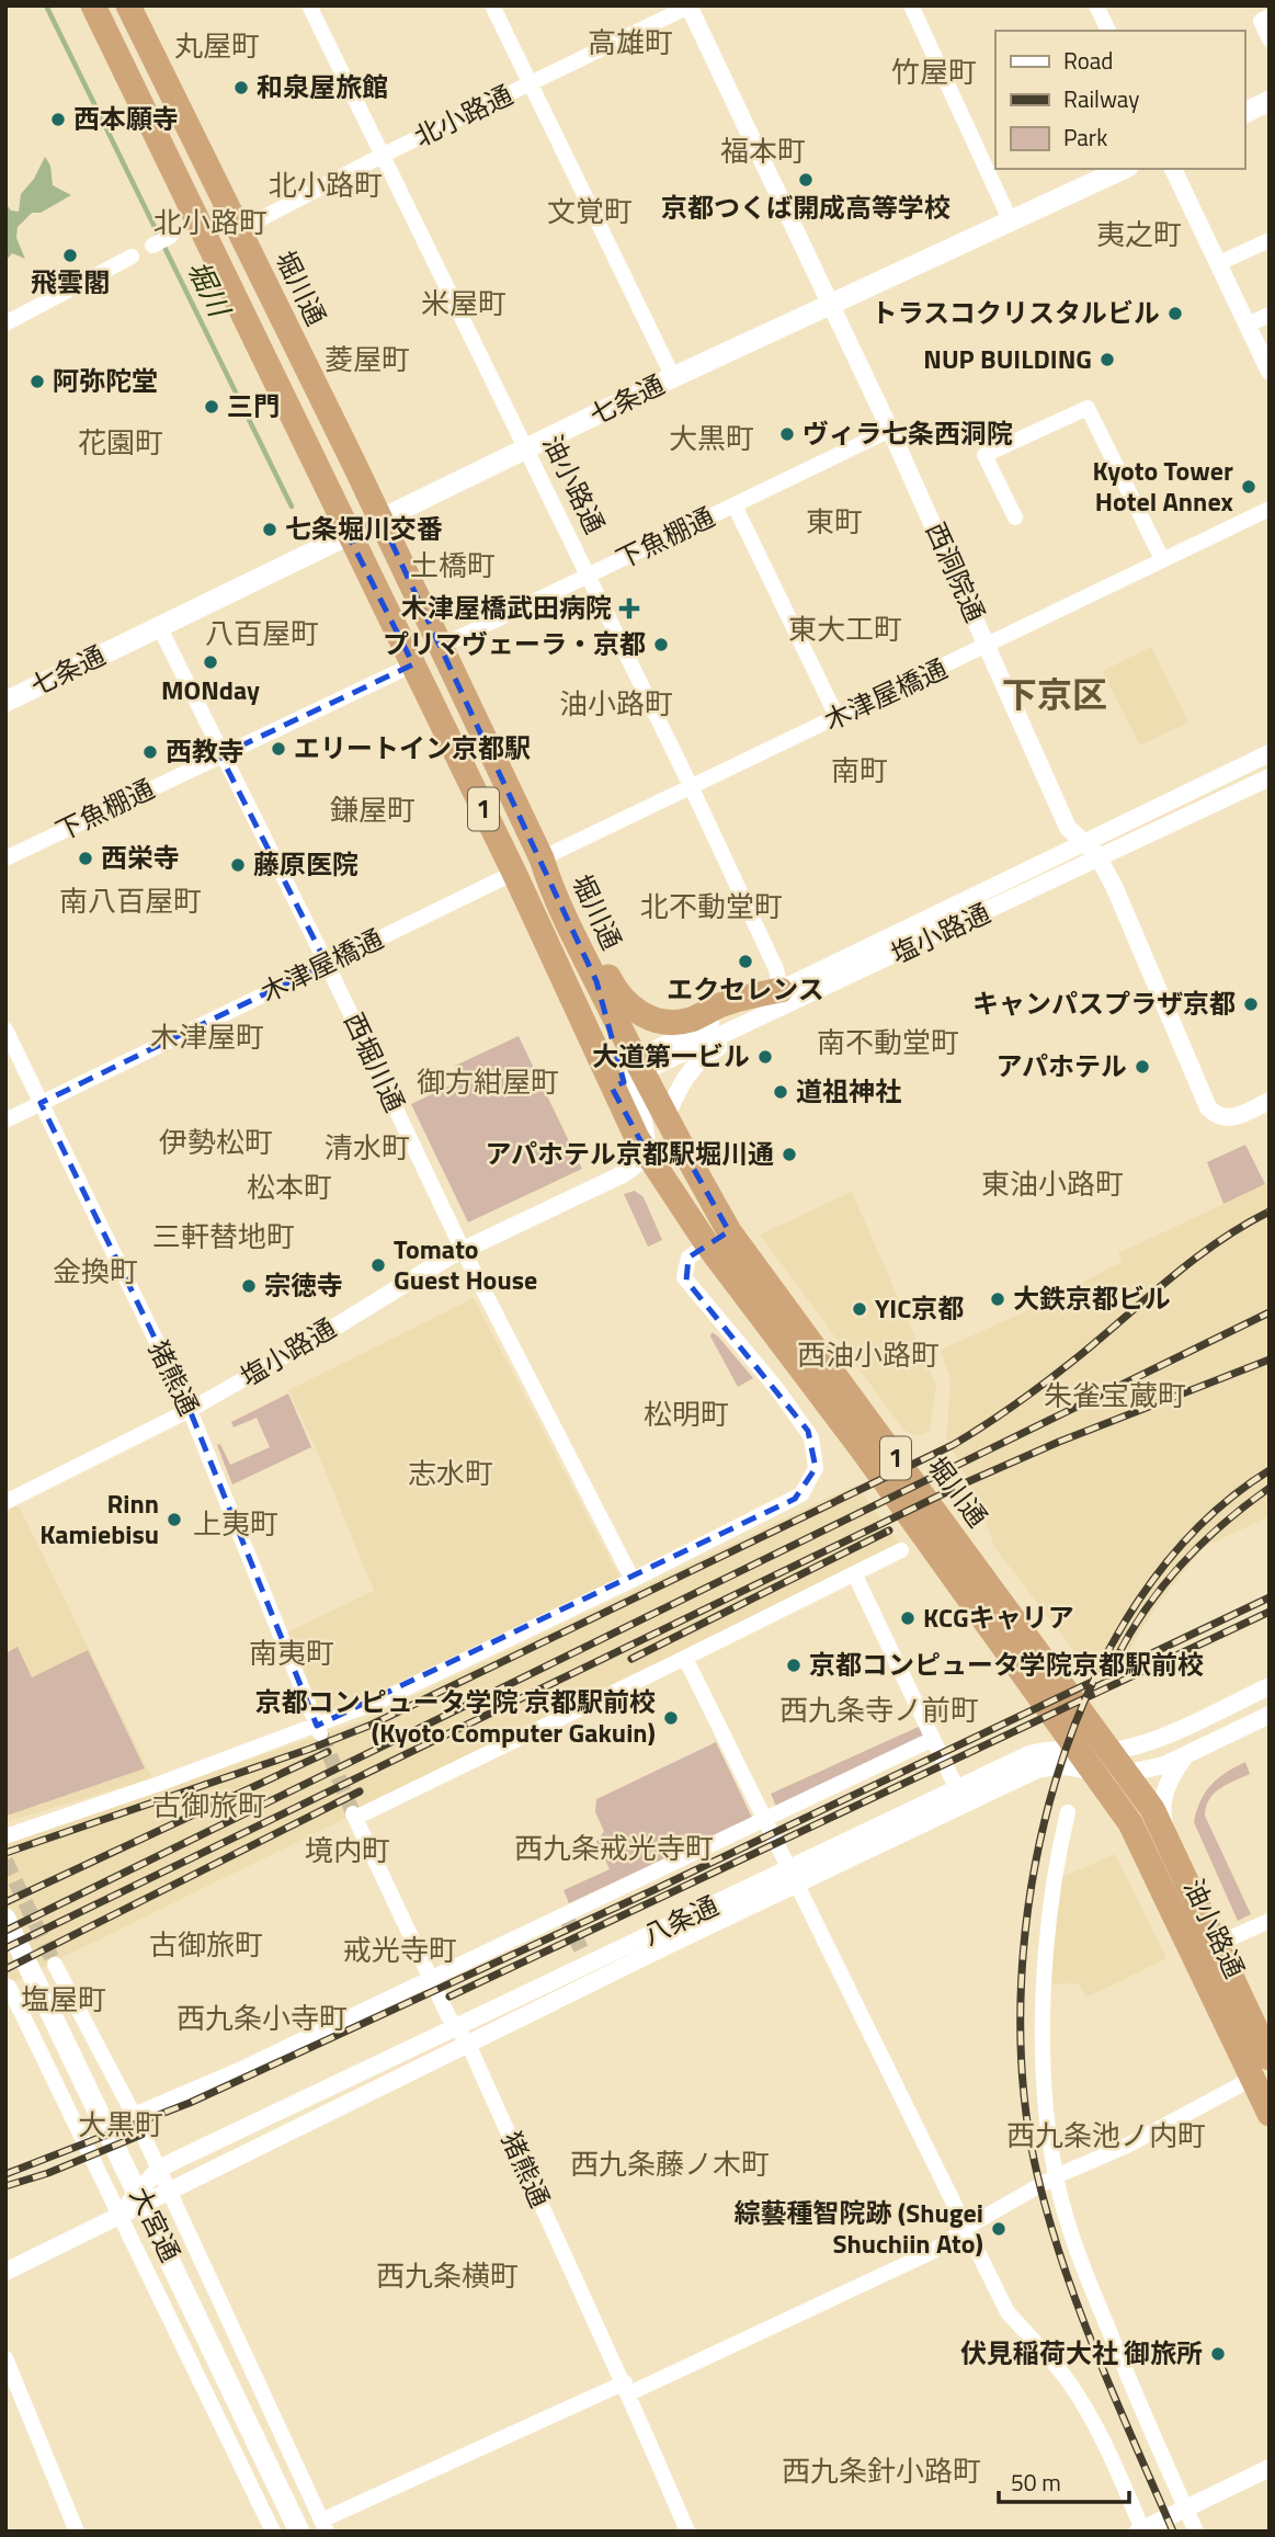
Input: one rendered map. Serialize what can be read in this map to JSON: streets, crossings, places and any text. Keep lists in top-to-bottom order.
{
  "streets": {
    "highway": ["堀川通", "油小路通", "1"],
    "main road": ["七条通", "大宮通"],
    "street": [
      "北小路通",
      "下魚棚通",
      "西洞院通",
      "木津屋橋通",
      "塩小路通",
      "西堀川通",
      "猪熊通",
      "八条通"
    ]
  },
  "crossings": [
    ["北小路通", "堀川通"],
    ["北小路通", "油小路通"],
    ["北小路通", "西洞院通"],
    ["堀川通", "七条通"],
    ["堀川通", "油小路通"],
    ["堀川通", "下魚棚通"],
    ["堀川通", "木津屋橋通"],
    ["堀川通", "1"],
    ["堀川通", "塩小路通"],
    ["堀川通", "八条通"],
    ["七条通", "油小路通"],
    ["七条通", "西洞院通"],
    ["七条通", "西堀川通"],
    ["油小路通", "下魚棚通"],
    ["油小路通", "木津屋橋通"],
    ["油小路通", "1"],
    ["油小路通", "塩小路通"],
    ["油小路通", "八条通"],
    ["下魚棚通", "西洞院通"],
    ["下魚棚通", "西堀川通"],
    ["西洞院通", "木津屋橋通"],
    ["西洞院通", "塩小路通"],
    ["木津屋橋通", "1"],
    ["木津屋橋通", "西堀川通"],
    ["木津屋橋通", "猪熊通"],
    ["1", "塩小路通"],
    ["塩小路通", "西堀川通"],
    ["塩小路通", "猪熊通"],
    ["猪熊通", "八条通"]
  ],
  "districts": [
    "高雄町",
    "丸屋町",
    "竹屋町",
    "福本町",
    "北小路町",
    "文覚町",
    "北小路町",
    "夷之町",
    "米屋町",
    "菱屋町",
    "大黒町",
    "花園町",
    "東町",
    "土橋町",
    "東大工町",
    "八百屋町",
    "下京区",
    "油小路町",
    "南町",
    "鎌屋町",
    "南八百屋町",
    "北不動堂町",
    "木津屋町",
    "南不動堂町",
    "御方紺屋町",
    "伊勢松町",
    "清水町",
    "東油小路町",
    "松本町",
    "三軒替地町",
    "金換町",
    "西油小路町",
    "朱雀宝蔵町",
    "松明町",
    "志水町",
    "上夷町",
    "南夷町",
    "西九条寺ノ前町",
    "古御旅町",
    "西九条戒光寺町",
    "境内町",
    "古御旅町",
    "戒光寺町",
    "塩屋町",
    "西九条小寺町",
    "大黒町",
    "西九条池ノ内町",
    "西九条藤ノ木町",
    "西九条横町",
    "西九条針小路町"
  ],
  "water": ["堀川"],
  "places": {
    "other": [
      "和泉屋旅館",
      "西本願寺",
      "京都つくば開成高等学校",
      "飛雲閣",
      "トラスコクリスタルビル",
      "NUP BUILDING",
      "阿弥陀堂",
      "三門",
      "ヴィラ七条西洞院",
      "Kyoto Tower Hotel Annex",
      "七条堀川交番",
      "プリマヴェーラ・京都",
      "MONday",
      "エリートイン京都駅",
      "西教寺",
      "西栄寺",
      "藤原医院",
      "エクセレンス",
      "キャンパスプラザ京都",
      "大道第一ビル",
      "アパホテル",
      "道祖神社",
      "アパホテル京都駅堀川通",
      "Tomato Guest House",
      "宗徳寺",
      "大鉄京都ビル",
      "YIC京都",
      "Rinn Kamiebisu",
      "KCGキャリア",
      "京都コンピュータ学院京都駅前校",
      "京都コンピュータ学院 京都駅前校 (Kyoto Computer Gakuin)",
      "綜藝種智院跡 (Shugei Shuchiin Ato)",
      "伏見稲荷大社 御旅所"
    ],
    "health": ["木津屋橋武田病院"]
  },
  "legend": ["Road", "Railway", "Park"],
  "scale_bar": "50 m"
}
